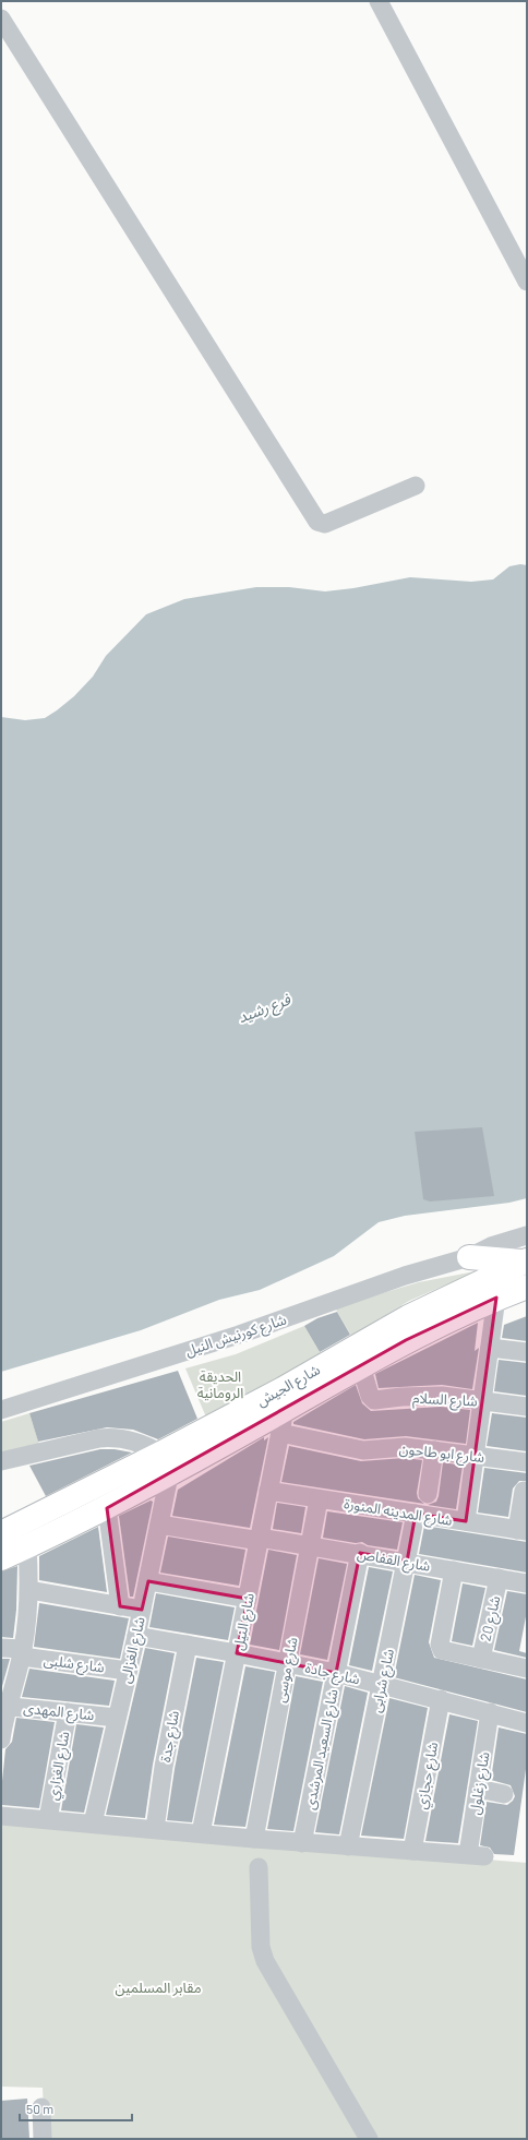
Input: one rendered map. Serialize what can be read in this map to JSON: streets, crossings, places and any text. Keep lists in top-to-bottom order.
{
  "streets": {
    "main road": ["شارع الجيش"],
    "street": [
      "شارع كورنيش النيل",
      "شارع السلام",
      "شارع ابو طاحون",
      "شارع المدينه المنورة",
      "شارع القفاص",
      "شارع 20",
      "شارع النيل",
      "شارع الغزالى",
      "شارع شلبى",
      "شارع موسى",
      "شارع جادة",
      "شارع شرابى",
      "شارع المهدى",
      "شارع جدة",
      "شارع السعيد المرشدى",
      "شارع الغزاري",
      "شارع حجازي",
      "شارع زغلول"
    ]
  },
  "crossings": [
    ["شارع الجيش", "شارع السلام"],
    ["شارع الجيش", "شارع النيل"],
    ["شارع الجيش", "شارع الغزالى"],
    ["شارع ابو طاحون", "شارع النيل"],
    ["شارع المدينه المنورة", "شارع النيل"],
    ["شارع المدينه المنورة", "شارع موسى"],
    ["شارع المدينه المنورة", "شارع شرابى"],
    ["شارع القفاص", "شارع 20"],
    ["شارع القفاص", "شارع النيل"],
    ["شارع القفاص", "شارع الغزالى"],
    ["شارع القفاص", "شارع موسى"],
    ["شارع القفاص", "شارع شرابى"],
    ["شارع القفاص", "شارع السعيد المرشدى"],
    ["شارع النيل", "شارع جادة"],
    ["شارع الغزالى", "شارع شلبى"],
    ["شارع الغزالى", "شارع جادة"],
    ["شارع الغزالى", "شارع المهدى"],
    ["شارع موسى", "شارع جادة"],
    ["شارع جادة", "شارع شرابى"],
    ["شارع جادة", "شارع جدة"],
    ["شارع جادة", "شارع السعيد المرشدى"],
    ["شارع جادة", "شارع حجازي"],
    ["شارع جادة", "شارع زغلول"],
    ["شارع المهدى", "شارع الغزاري"],
    ["شارع حجازي", "شارع زغلول"]
  ],
  "water": ["فرع رشيد"],
  "parks": ["الحديقة الرومانية", "مقابر المسلمين"],
  "scale_bar": "50 m"
}
